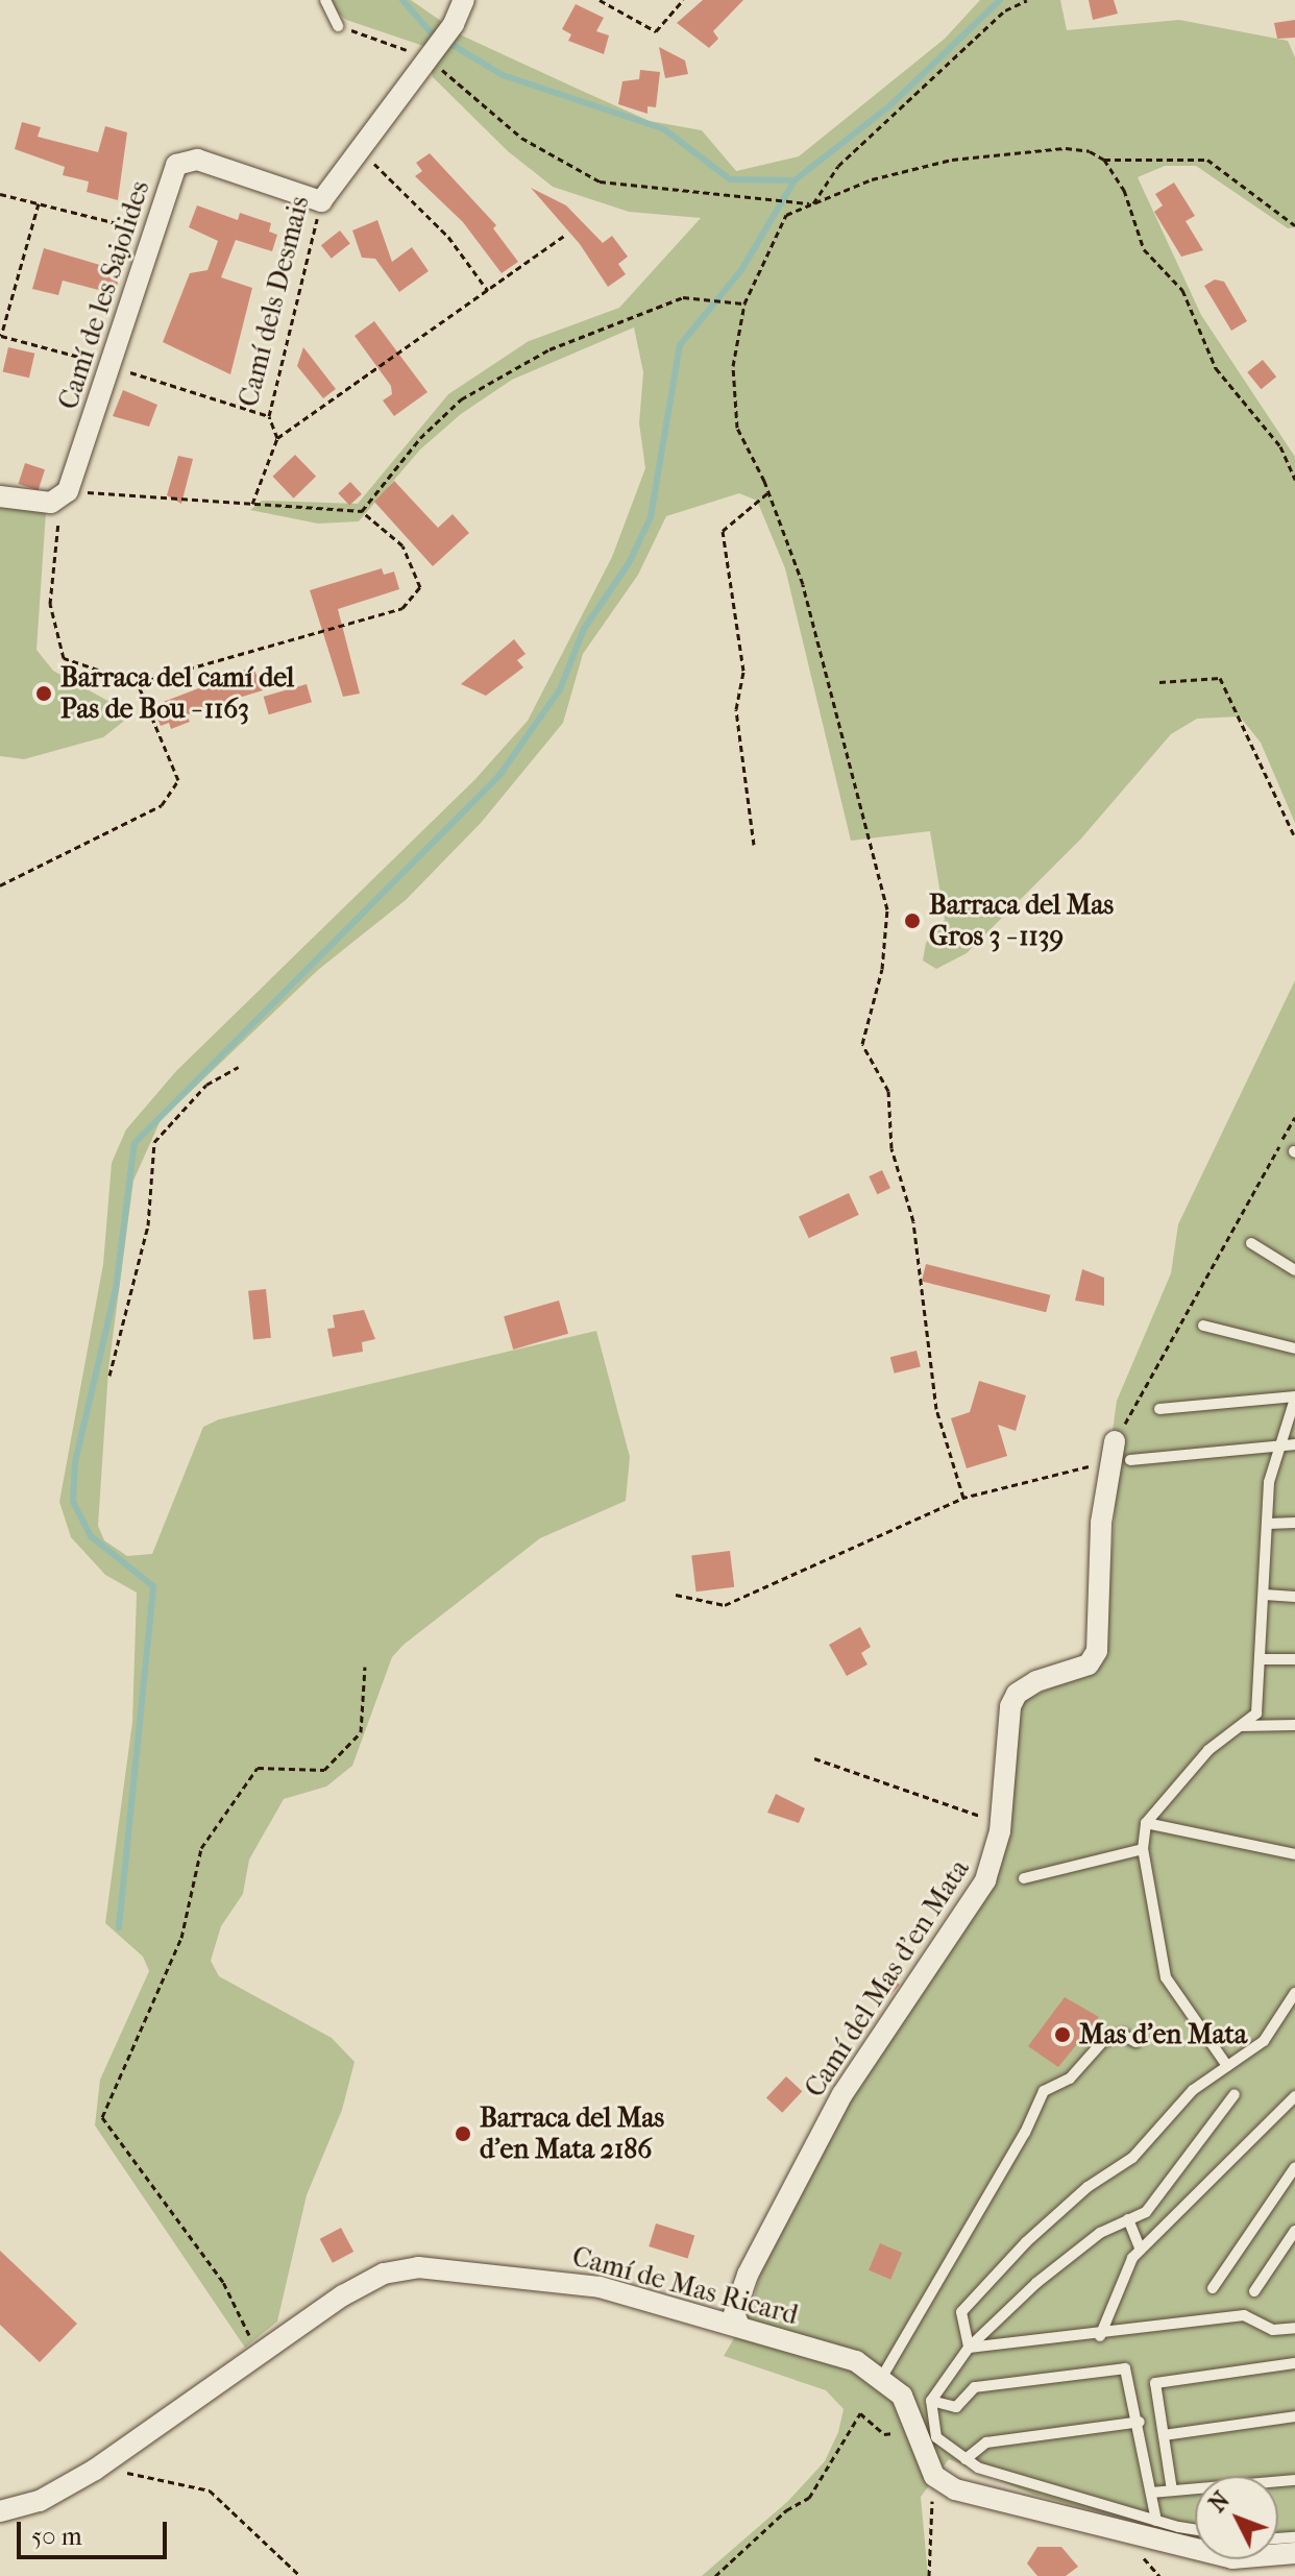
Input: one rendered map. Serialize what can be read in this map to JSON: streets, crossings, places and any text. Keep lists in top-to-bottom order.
{
  "streets": {
    "street": [
      "Camí de les Sajolides",
      "Camí dels Desmais",
      "Camí del Mas d'en Mata",
      "Camí de Mas Ricard"
    ]
  },
  "crossings": [
    ["Camí de les Sajolides", "Camí dels Desmais"],
    ["Camí del Mas d'en Mata", "Camí de Mas Ricard"]
  ],
  "places": [
    "Barraca del camí del Pas de Bou - 1163",
    "Barraca del Mas Gros 3 - 1139",
    "Mas d'en Mata",
    "Barraca del Mas d'en Mata 2186"
  ],
  "scale_bar": "50 m",
  "north": "top left"
}
